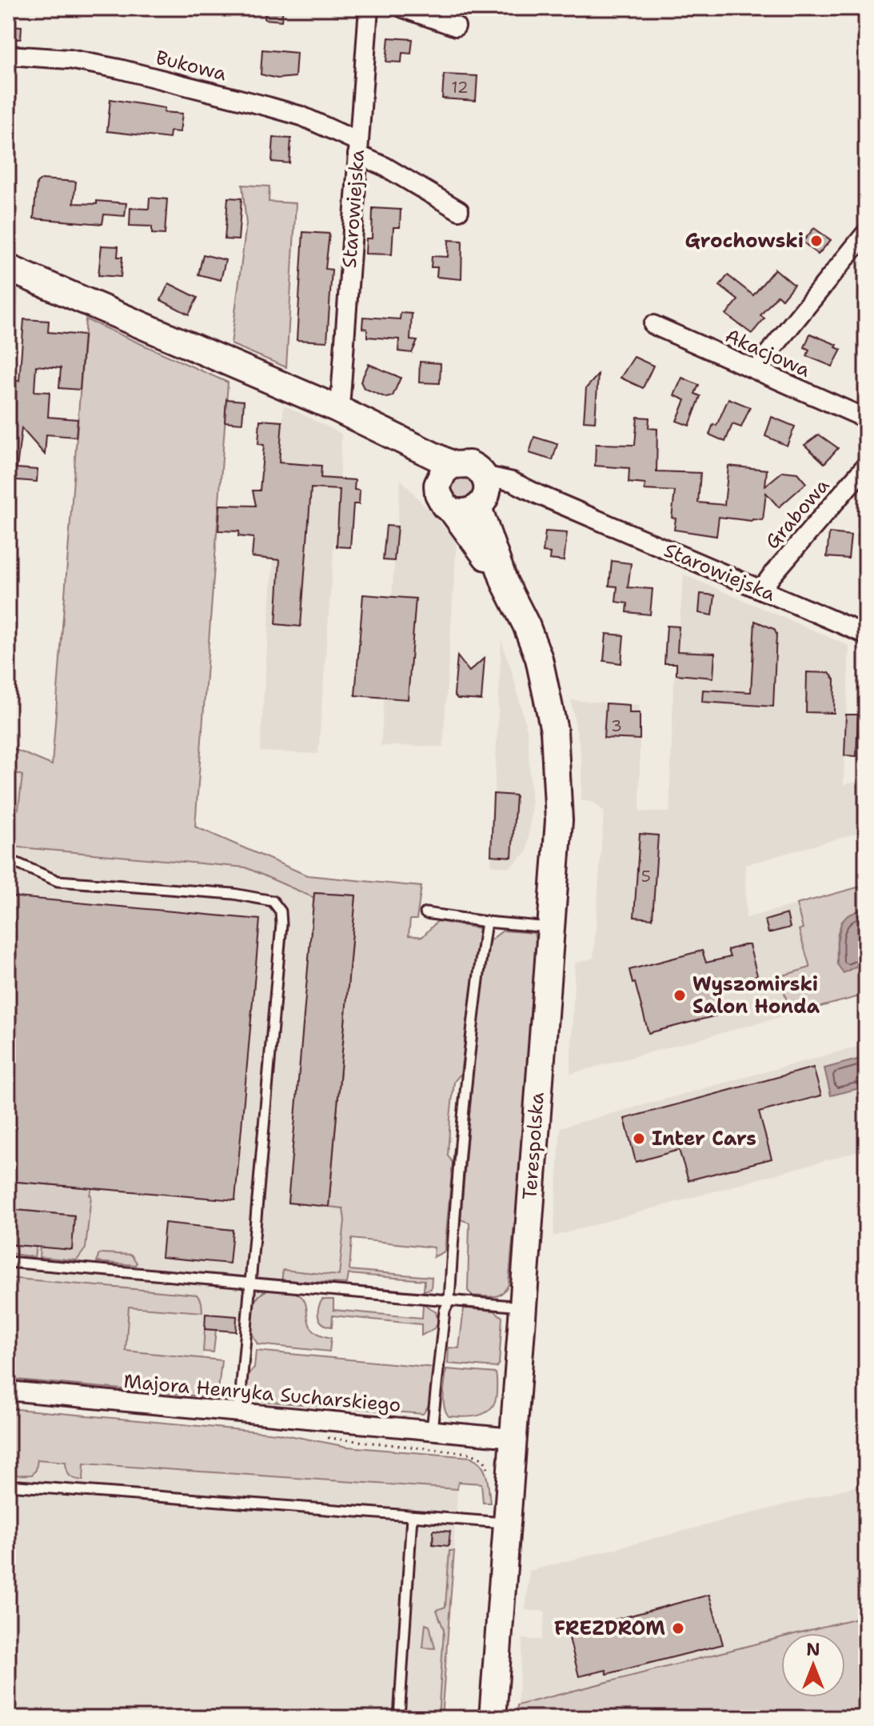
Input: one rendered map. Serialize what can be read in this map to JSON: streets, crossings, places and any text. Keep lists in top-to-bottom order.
{
  "streets": {
    "street": [
      "Bukowa",
      "Starowiejska",
      "Akacjowa",
      "Grabowa",
      "Terespolska",
      "Majora Henryka Sucharskiego"
    ]
  },
  "crossings": [
    ["Bukowa", "Starowiejska"],
    ["Starowiejska", "Grabowa"],
    ["Starowiejska", "Terespolska"],
    ["Terespolska", "Majora Henryka Sucharskiego"]
  ],
  "places": [
    "Grochowski",
    "Wyszomirski Salon Honda",
    "Inter Cars",
    "FREZDROM"
  ],
  "house_numbers": ["12", "3", "5"],
  "north": "top"
}
